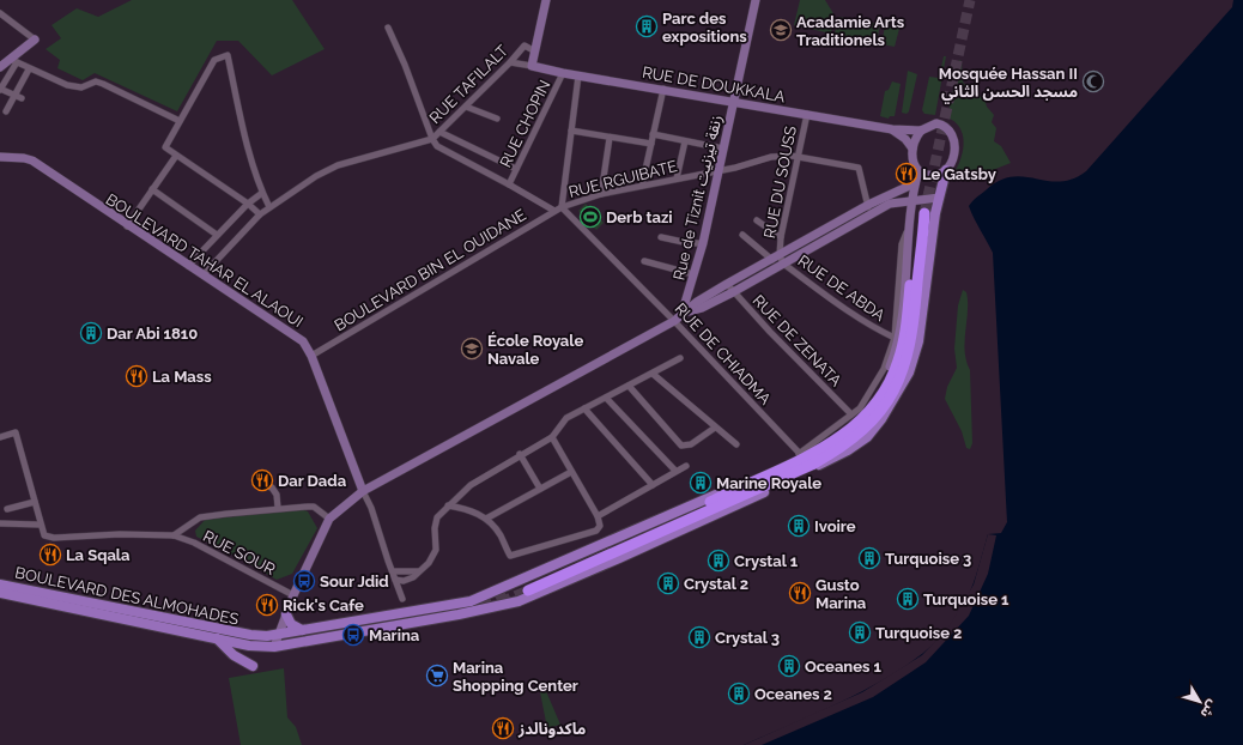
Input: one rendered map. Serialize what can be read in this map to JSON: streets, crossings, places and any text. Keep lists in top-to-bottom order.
{
  "streets": {
    "main road": ["BOULEVARD DES ALMOHADES"],
    "street": [
      "RUE TAFILALT",
      "RUE DE DOUKKALA",
      "RUE CHOPIN",
      "RUE RGUIBATE",
      "RUE DU SOUSS",
      "Rue de Tiznit زنقة تيزنيت",
      "BOULEVARD TAHAR EL ALAOUI",
      "BOULEVARD BIN EL OUIDANE",
      "RUE DE ABDA",
      "RUE DE ZENATA",
      "RUE DE CHIADMA",
      "RUE SOUR"
    ]
  },
  "crossings": [
    ["RUE TAFILALT", "BOULEVARD TAHAR EL ALAOUI"],
    ["RUE DE DOUKKALA", "RUE CHOPIN"],
    ["RUE DE DOUKKALA", "RUE DU SOUSS"],
    ["RUE DE DOUKKALA", "Rue de Tiznit زنقة تيزنيت"],
    ["RUE RGUIBATE", "RUE DU SOUSS"],
    ["RUE RGUIBATE", "Rue de Tiznit زنقة تيزنيت"],
    ["RUE RGUIBATE", "BOULEVARD BIN EL OUIDANE"],
    ["RUE RGUIBATE", "RUE DE CHIADMA"],
    ["RUE DU SOUSS", "RUE DE ABDA"],
    ["Rue de Tiznit زنقة تيزنيت", "RUE DE CHIADMA"],
    ["BOULEVARD TAHAR EL ALAOUI", "BOULEVARD BIN EL OUIDANE"],
    ["BOULEVARD BIN EL OUIDANE", "RUE DE CHIADMA"]
  ],
  "places": {
    "building": [
      "Parc des expositions",
      "Dar Abi 1810",
      "Marine Royale",
      "Ivoire",
      "Turquoise 3",
      "Crystal 1",
      "Crystal 2",
      "Turquoise 1",
      "Turquoise 2",
      "Crystal 3",
      "Oceanes 1",
      "Oceanes 2"
    ],
    "school or university": ["Acadamie Arts Traditionels", "École Royale Navale"],
    "mosque": ["Mosquée Hassan II مسجد الحسن الثاني"],
    "restaurant": [
      "Le Gatsby",
      "La Mass",
      "Dar Dada",
      "La Sqala",
      "Gusto Marina",
      "Rick's Cafe",
      "ماكدونالدز"
    ],
    "sports": ["Derb tazi"],
    "bus stop": ["Sour Jdid", "Marina"],
    "supermarket": ["Marina Shopping Center"]
  },
  "north": "bottom right"
}
